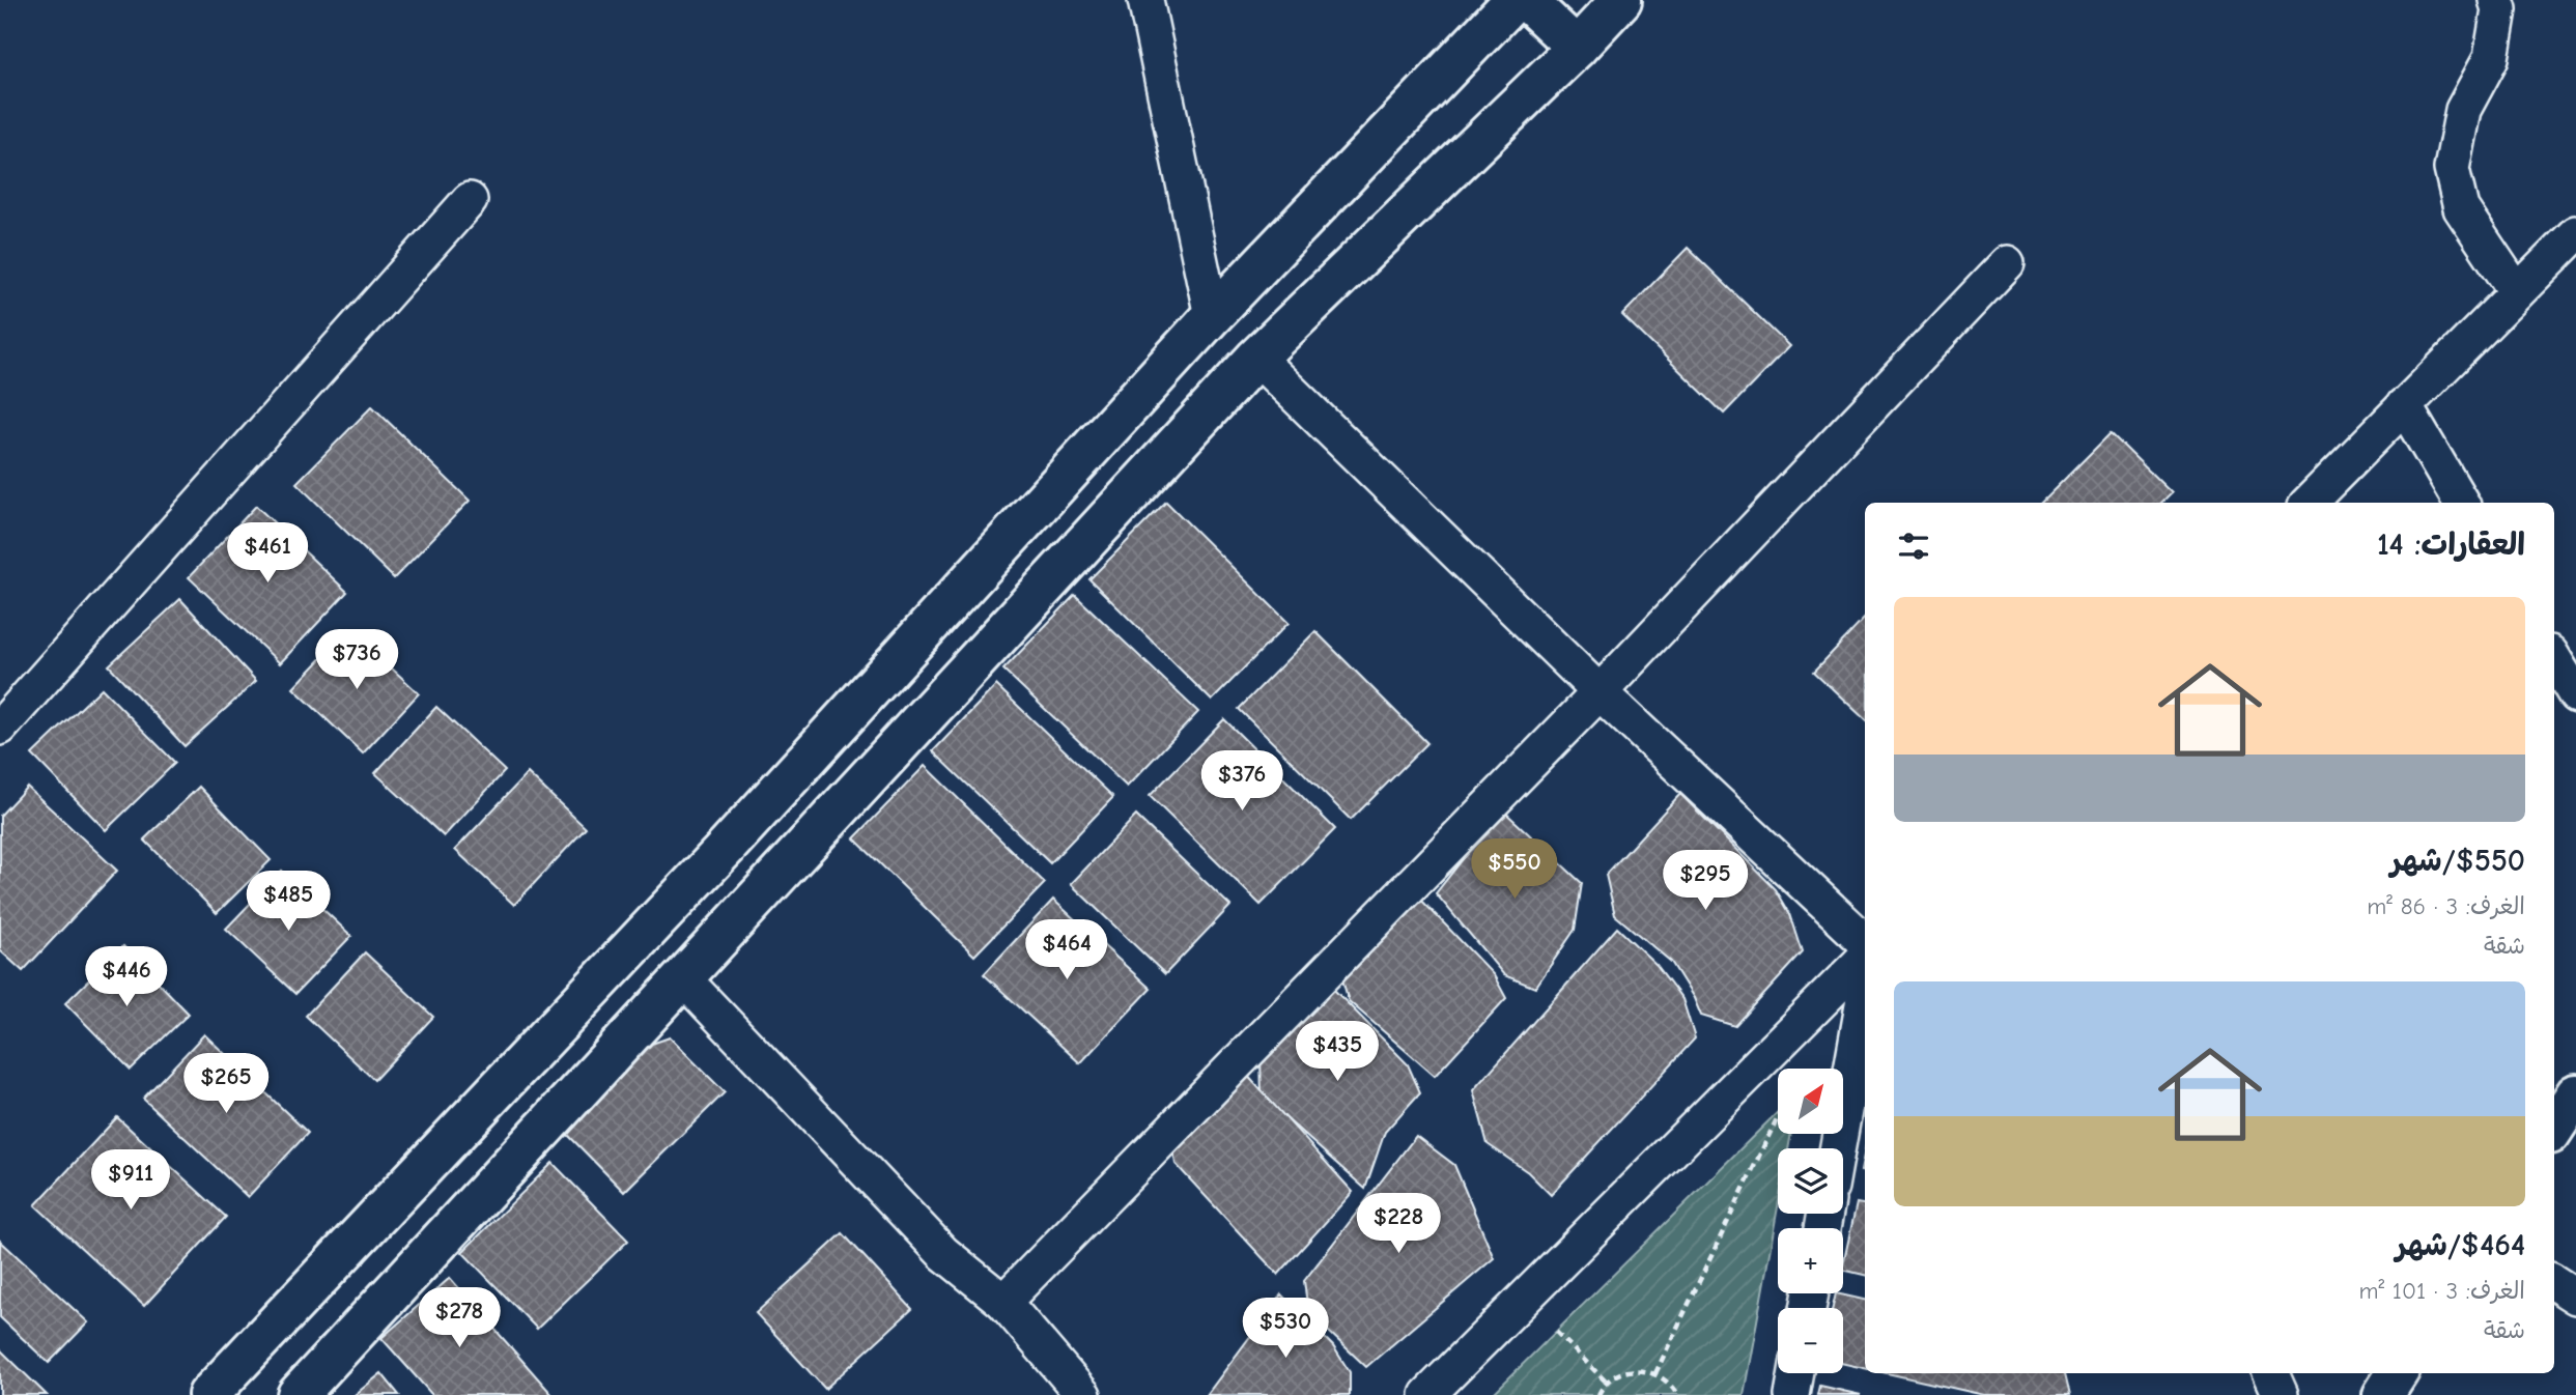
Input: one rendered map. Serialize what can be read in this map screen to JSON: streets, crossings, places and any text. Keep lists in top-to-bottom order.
{
  "north": "top right",
  "page": {
    "heading": "العقارات: 14",
    "price": [
      "$461",
      "$736",
      "$376",
      "$550",
      "$295",
      "$485",
      "$464",
      "$446",
      "$435",
      "$265",
      "$911",
      "$228",
      "$278",
      "$530"
    ],
    "list": [
      {
        "name": "$550/شهر",
        "note": "الغرف: 3 · 86 m² · شقة"
      },
      {
        "name": "$464/شهر",
        "note": "الغرف: 3 · 101 m² · شقة"
      }
    ],
    "map_buttons": ["+", "−"]
  }
}
